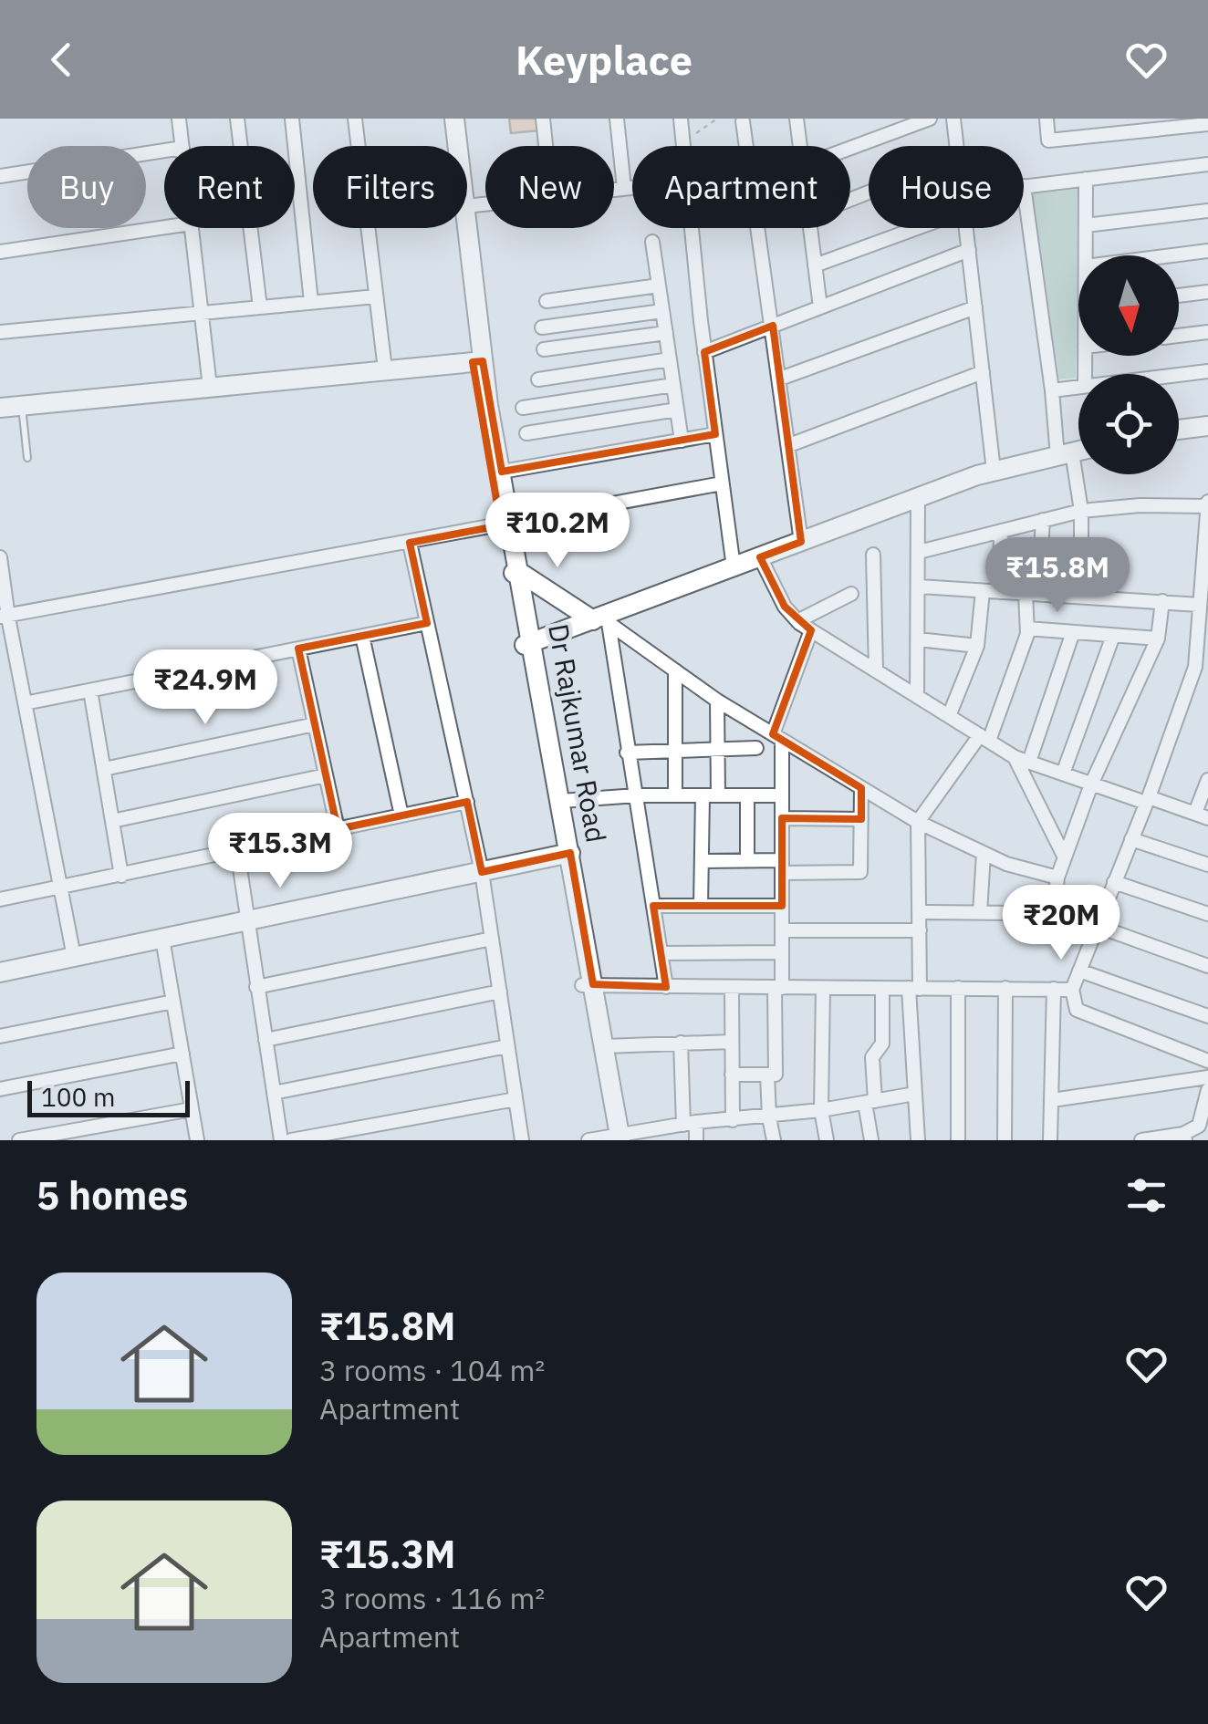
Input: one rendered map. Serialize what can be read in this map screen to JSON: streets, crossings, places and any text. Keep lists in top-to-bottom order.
{
  "streets": {
    "main road": ["Dr Rajkumar Road"]
  },
  "scale_bar": "100 m",
  "north": "bottom",
  "page": {
    "header": "Keyplace",
    "chip": [
      "Buy",
      "Rent",
      "Filters",
      "New",
      "Apartment",
      "House"
    ],
    "price": [
      "₹10.2M",
      "₹15.8M",
      "₹24.9M",
      "₹15.3M",
      "₹20M"
    ],
    "scale": "100 m",
    "heading": "5 homes",
    "list": [
      {
        "name": "₹15.8M",
        "note": "3 rooms · 104 m² · Apartment"
      },
      {
        "name": "₹15.3M",
        "note": "3 rooms · 116 m² · Apartment"
      }
    ]
  }
}
